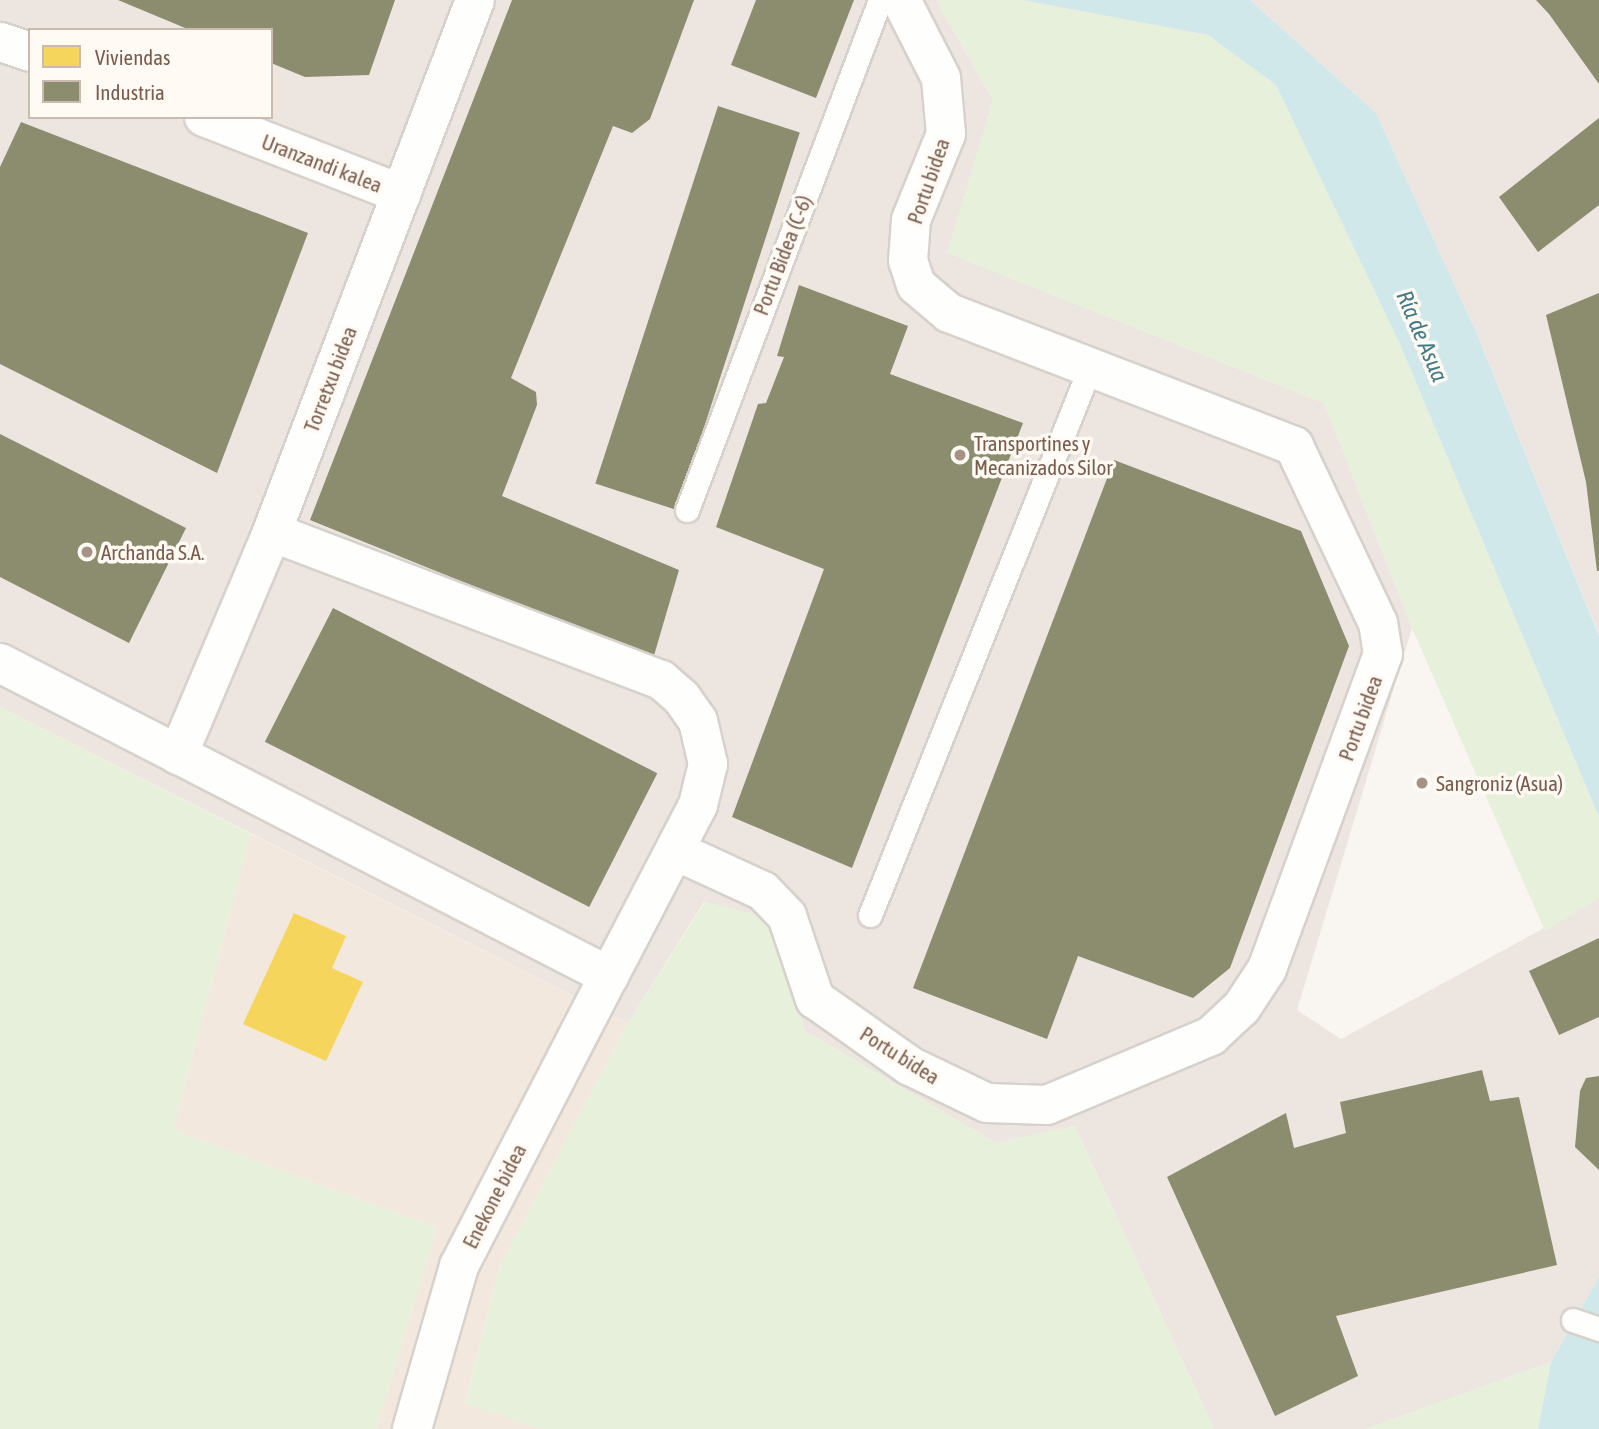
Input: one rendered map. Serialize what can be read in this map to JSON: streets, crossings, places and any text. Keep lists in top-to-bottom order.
{
  "streets": {
    "street": [
      "Uranzandi kalea",
      "Portu bidea",
      "Torretxu bidea",
      "Enekone bidea"
    ],
    "lane": ["Portu Bidea (C-6)"]
  },
  "crossings": [
    ["Uranzandi kalea", "Torretxu bidea"],
    ["Portu bidea", "Enekone bidea"],
    ["Torretxu bidea", "Enekone bidea"]
  ],
  "water": ["Ría de Asua"],
  "places": ["Transportines y Mecanizados Silor", "Archanda S.A.", "Sangroniz (Asua)"],
  "legend": ["Viviendas", "Industria"]
}
